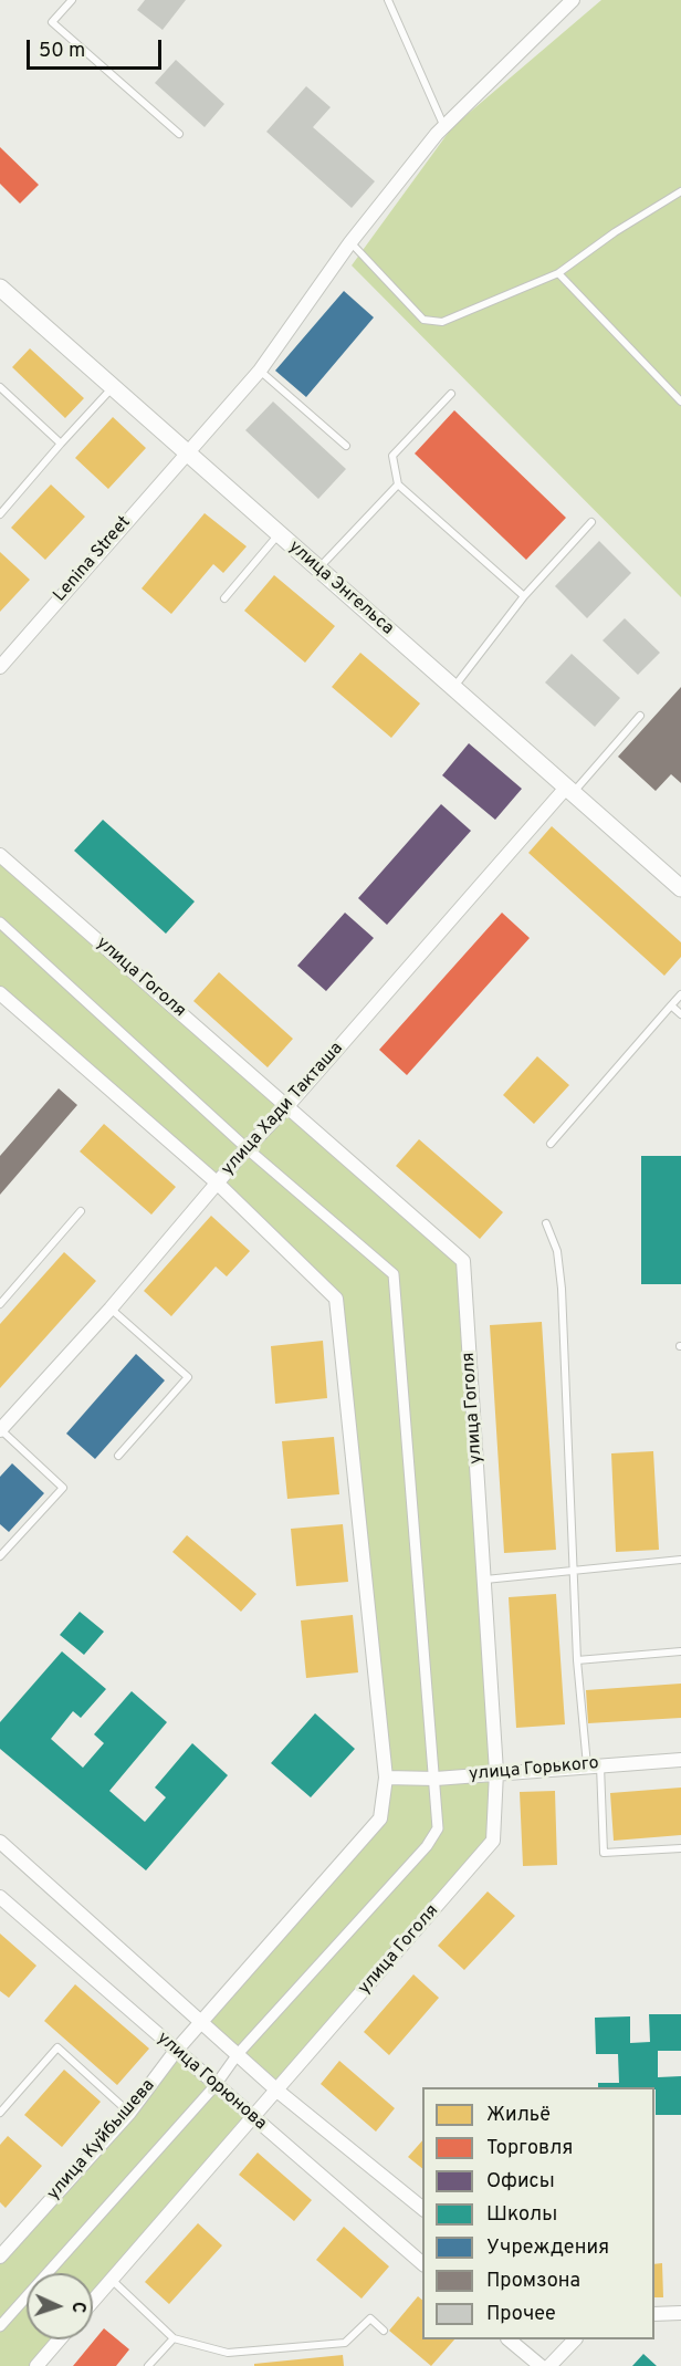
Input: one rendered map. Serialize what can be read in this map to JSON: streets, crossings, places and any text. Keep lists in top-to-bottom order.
{
  "streets": {
    "street": [
      "Lenina Street",
      "улица Энгельса",
      "улица Гоголя",
      "улица Хади Такташа",
      "улица Горького",
      "улица Горюнова",
      "улица Куйбышева"
    ]
  },
  "crossings": [
    ["Lenina Street", "улица Энгельса"],
    ["улица Энгельса", "улица Хади Такташа"],
    ["улица Гоголя", "улица Хади Такташа"],
    ["улица Гоголя", "улица Горького"],
    ["улица Гоголя", "улица Горюнова"],
    ["улица Горюнова", "улица Куйбышева"]
  ],
  "legend": [
    "Жильё",
    "Торговля",
    "Офисы",
    "Школы",
    "Учреждения",
    "Промзона",
    "Прочее"
  ],
  "scale_bar": "50 m",
  "north": "right"
}
